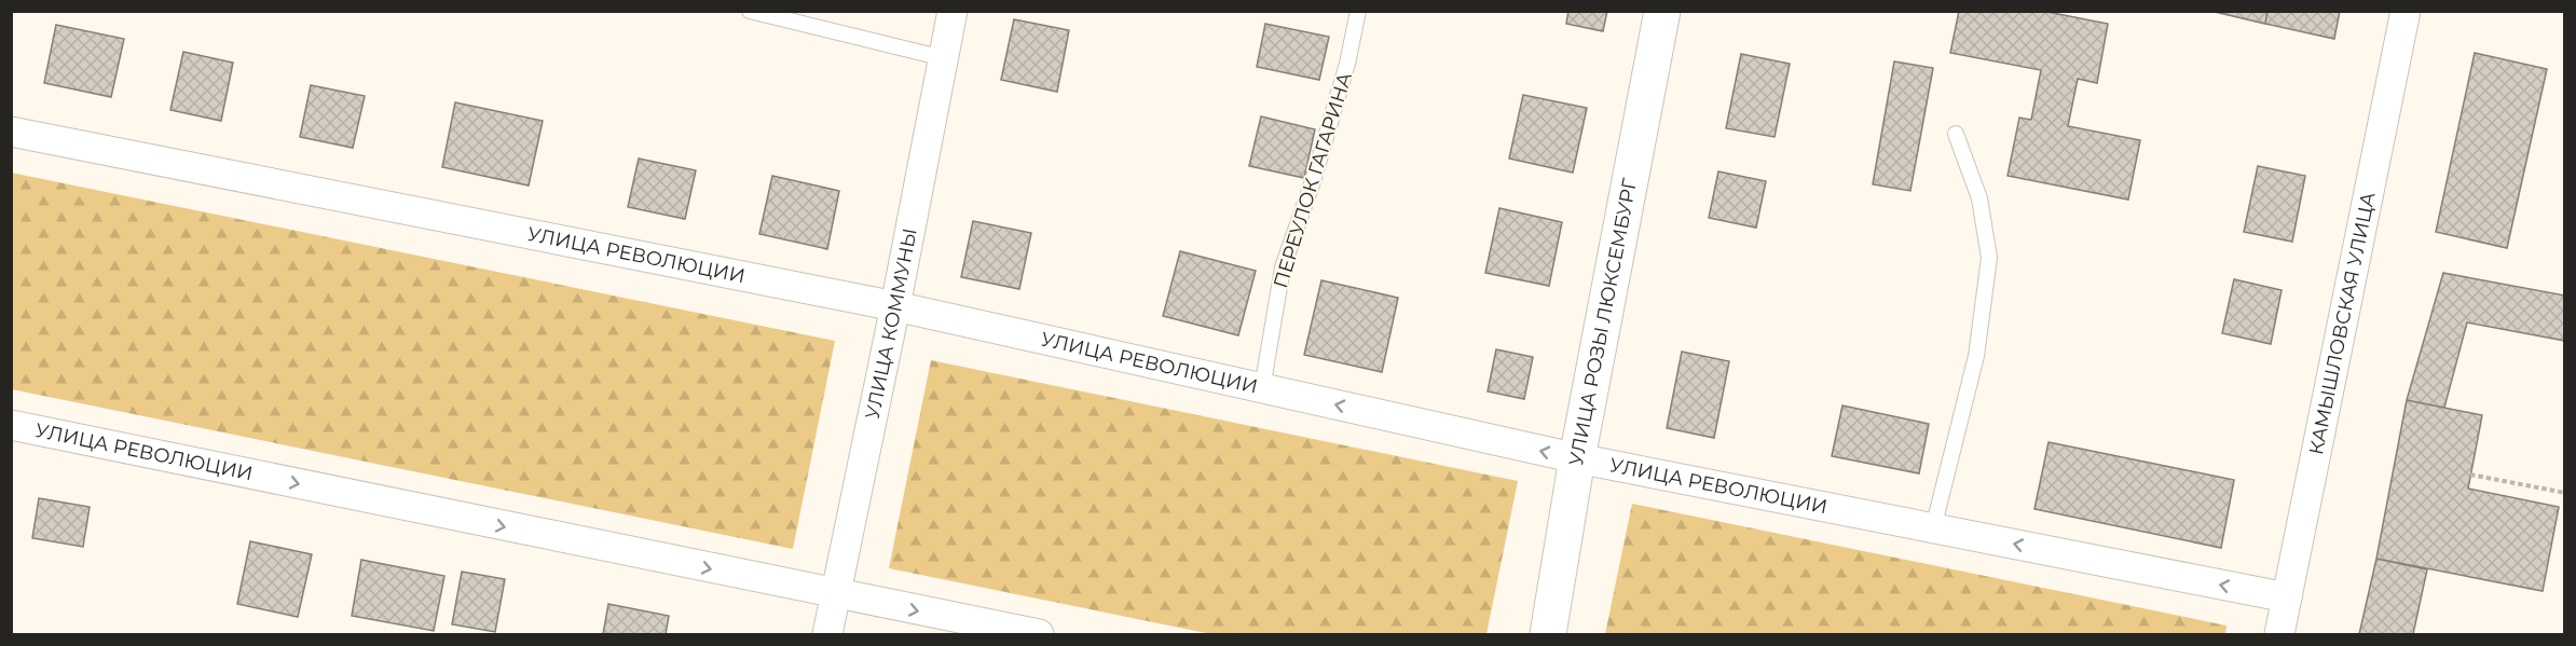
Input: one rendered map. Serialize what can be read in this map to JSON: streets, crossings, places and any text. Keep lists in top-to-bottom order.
{
  "streets": {
    "street": [
      "УЛИЦА РЕВОЛЮЦИИ",
      "УЛИЦА РОЗЫ ЛЮКСЕМБУРГ",
      "КАМЫШЛОВСКАЯ УЛИЦА",
      "УЛИЦА КОММУНЫ"
    ],
    "lane": ["ПЕРЕУЛОК ГАГАРИНА"]
  },
  "crossings": [
    ["ПЕРЕУЛОК ГАГАРИНА", "УЛИЦА РЕВОЛЮЦИИ"],
    ["УЛИЦА РЕВОЛЮЦИИ", "УЛИЦА РОЗЫ ЛЮКСЕМБУРГ"],
    ["УЛИЦА РЕВОЛЮЦИИ", "КАМЫШЛОВСКАЯ УЛИЦА"],
    ["УЛИЦА РЕВОЛЮЦИИ", "УЛИЦА КОММУНЫ"]
  ]
}
